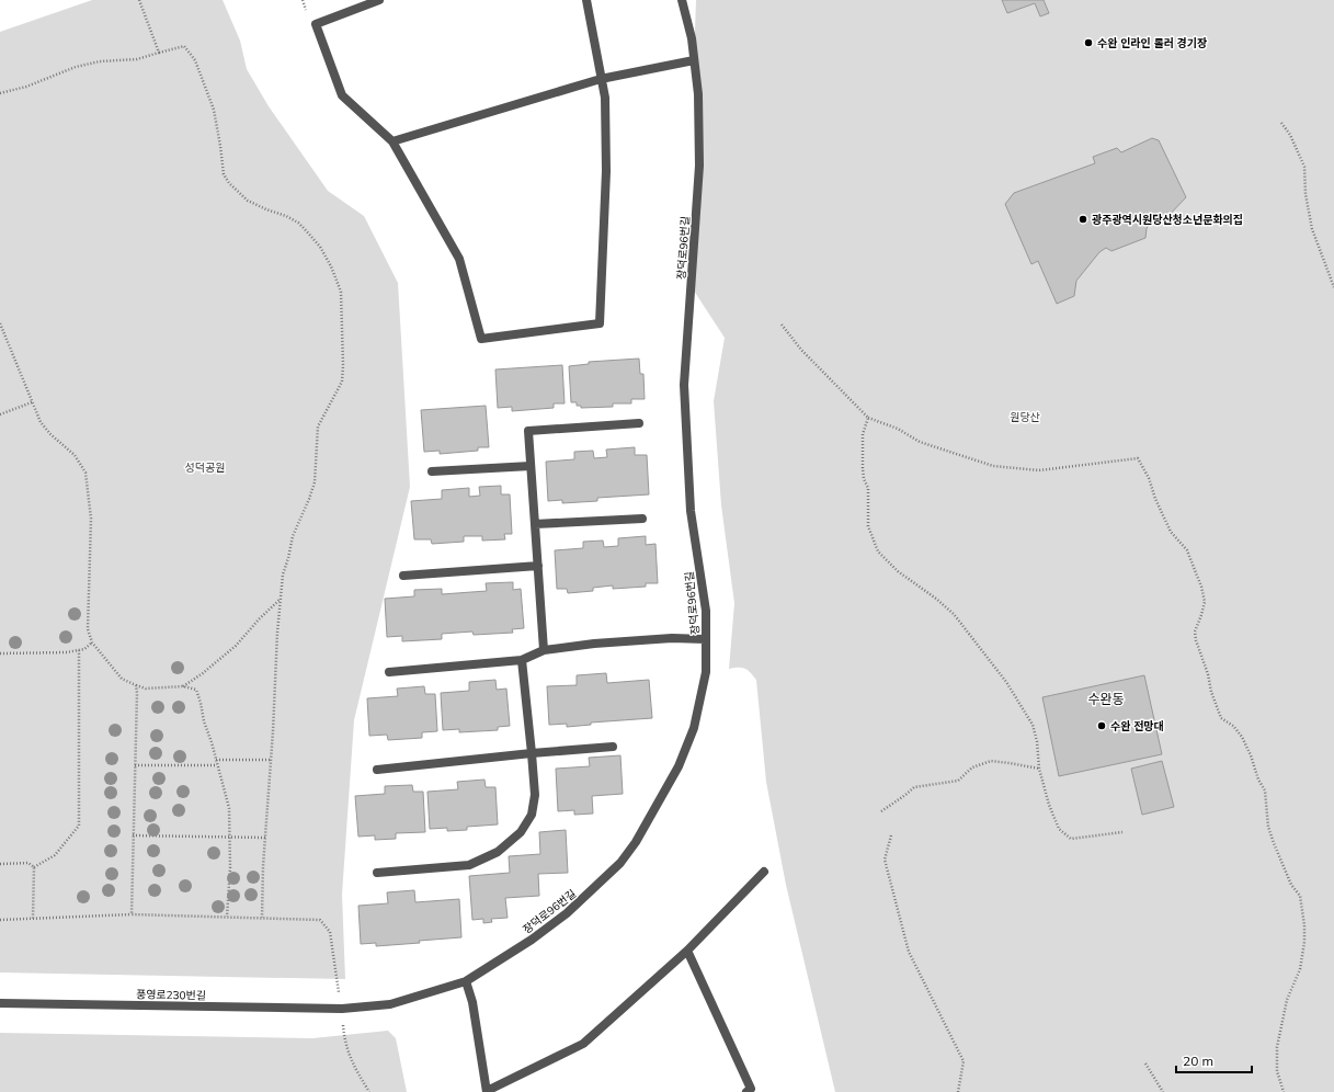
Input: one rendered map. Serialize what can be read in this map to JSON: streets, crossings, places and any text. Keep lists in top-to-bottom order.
{
  "streets": {
    "street": ["장덕로96번길", "풍영로230번길"]
  },
  "crossings": [
    ["장덕로96번길", "풍영로230번길"]
  ],
  "districts": ["수완동"],
  "parks": ["원당산", "성덕공원"],
  "places": ["수완 인라인 롤러 경기장", "광주광역시원당산청소년문화의집", "수완 전망대"],
  "scale_bar": "20 m"
}
